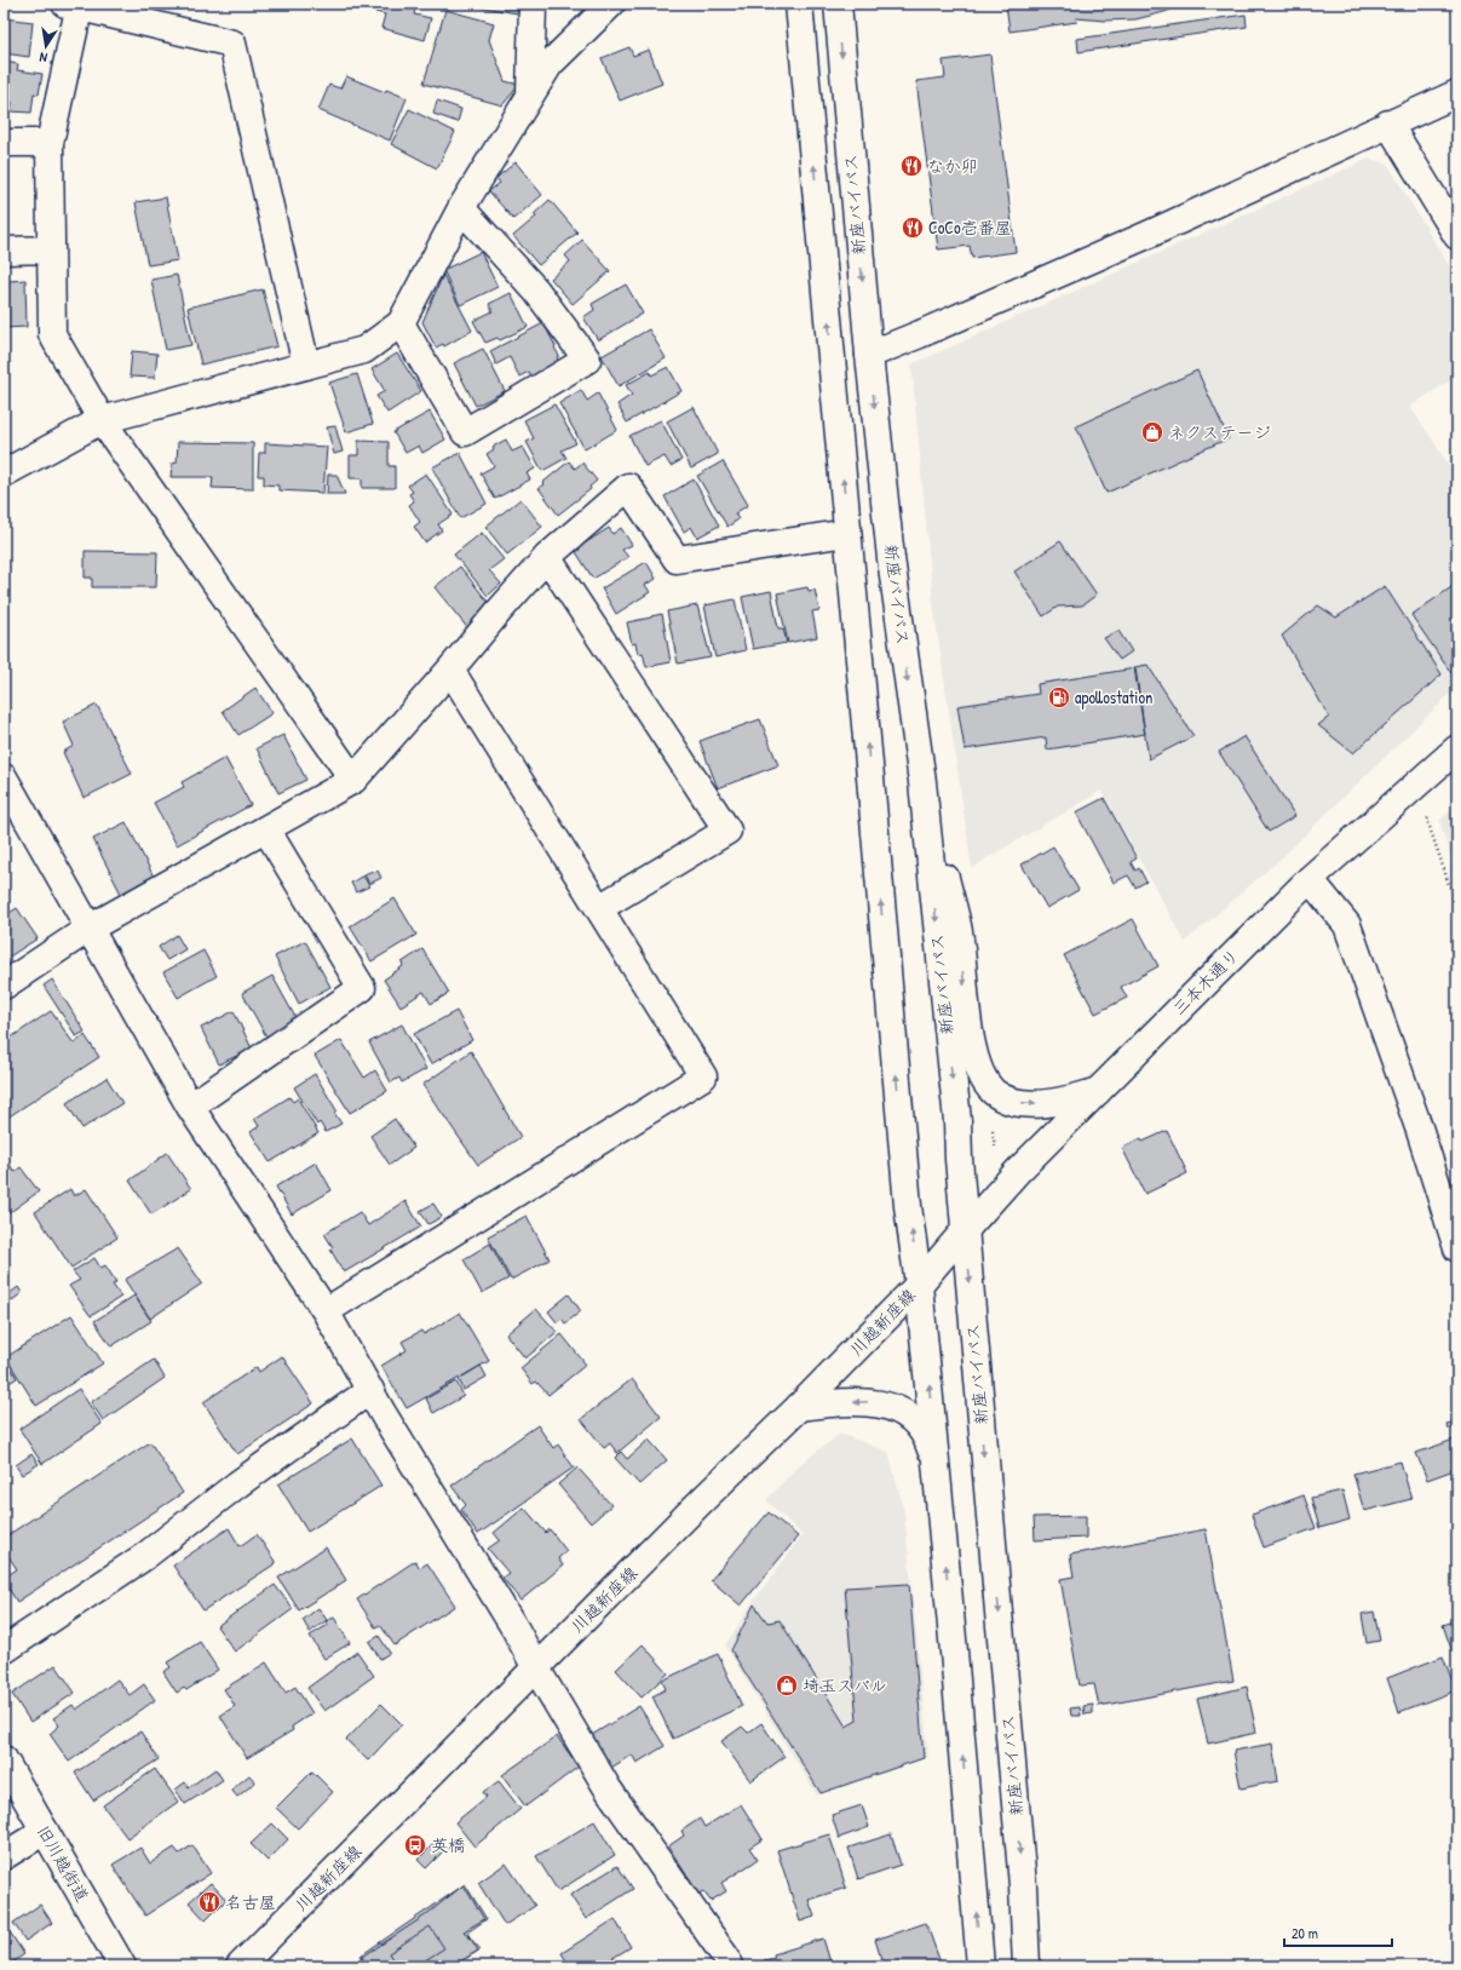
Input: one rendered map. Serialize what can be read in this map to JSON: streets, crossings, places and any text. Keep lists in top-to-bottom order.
{
  "streets": {
    "main road": [
      "新座バイパス",
      "三本木通り",
      "川越新座線",
      "旧川越街道"
    ]
  },
  "crossings": [
    ["新座バイパス", "三本木通り"],
    ["新座バイパス", "川越新座線"],
    ["三本木通り", "川越新座線"]
  ],
  "places": {
    "restaurant": ["なか卯", "CoCo壱番屋", "名古屋"],
    "shop": ["ネクステージ", "埼玉スバル"],
    "fuel station": ["apollostation"],
    "bus stop": ["英橋"]
  },
  "scale_bar": "20 m",
  "north": "bottom"
}
